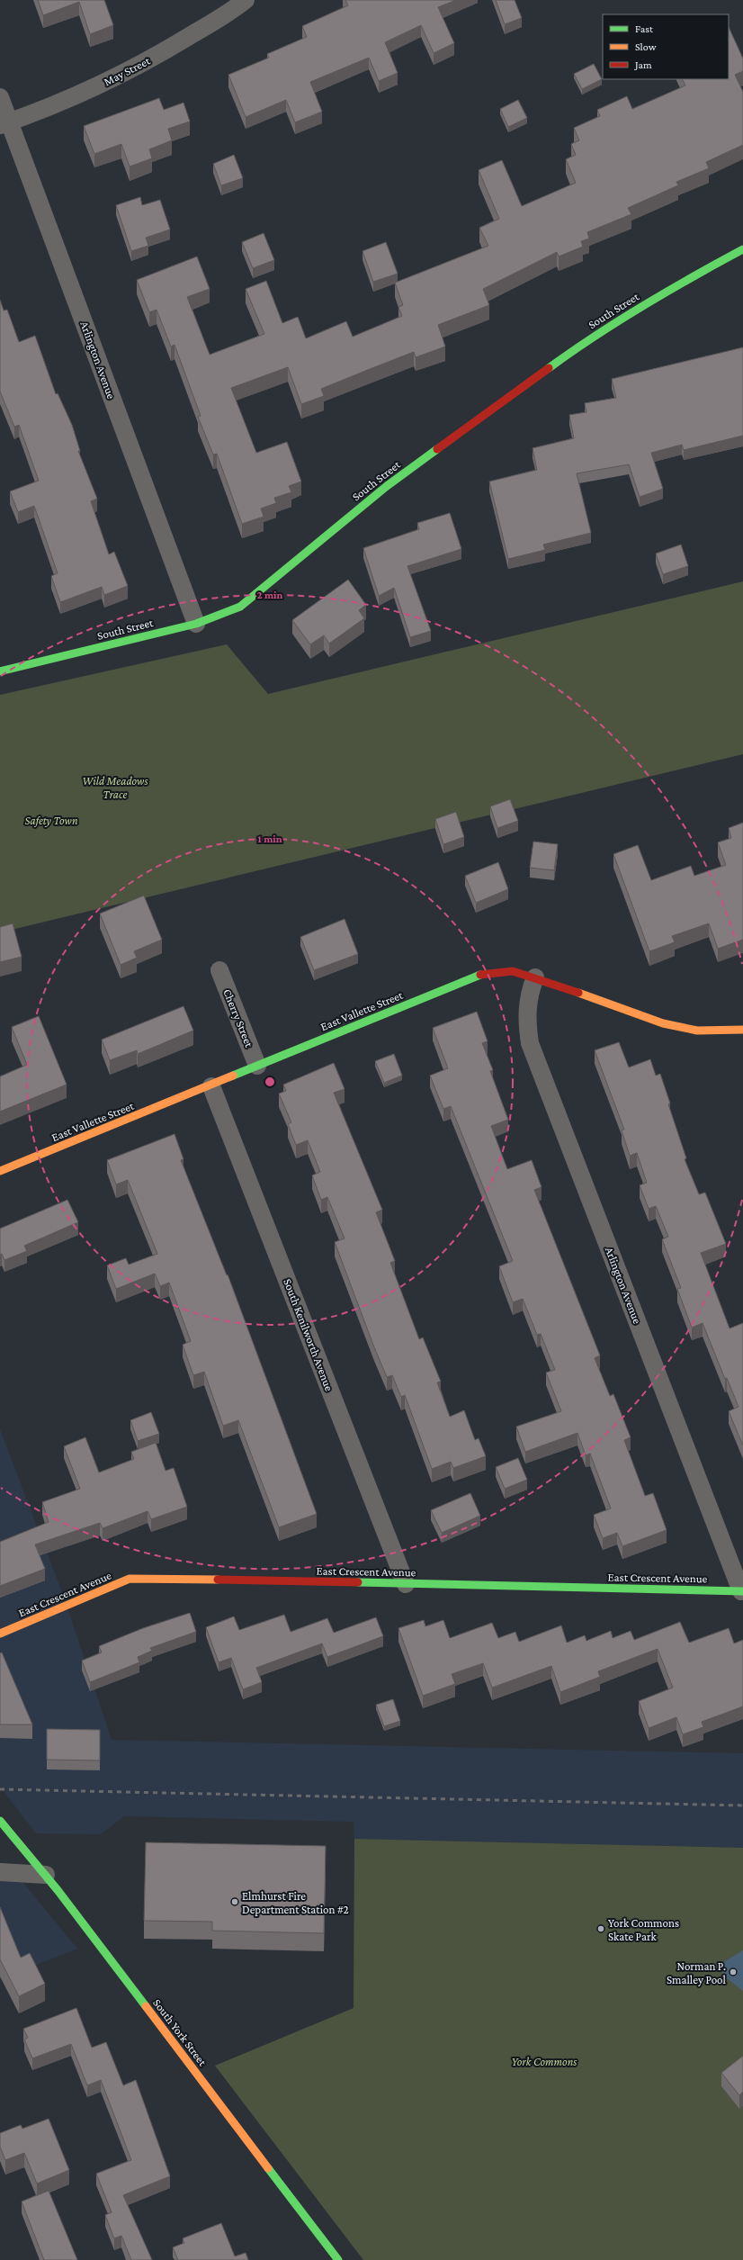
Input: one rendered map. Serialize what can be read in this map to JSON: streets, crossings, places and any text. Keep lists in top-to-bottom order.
{
  "streets": {
    "street": [
      "May Street",
      "South Street",
      "Arlington Avenue",
      "East Vallette Street",
      "Cherry Street",
      "South Kenilworth Avenue",
      "East Crescent Avenue",
      "South York Street"
    ]
  },
  "crossings": [
    ["May Street", "Arlington Avenue"],
    ["South Street", "Arlington Avenue"],
    ["Arlington Avenue", "East Vallette Street"],
    ["Arlington Avenue", "East Crescent Avenue"],
    ["East Vallette Street", "Cherry Street"],
    ["East Vallette Street", "South Kenilworth Avenue"],
    ["South Kenilworth Avenue", "East Crescent Avenue"]
  ],
  "parks": ["Wild Meadows Trace", "Safety Town", "York Commons"],
  "places": ["Elmhurst Fire Department Station #2", "York Commons Skate Park", "Norman P. Smalley Pool"],
  "legend": ["Fast", "Slow", "Jam"],
  "rings": ["2 min", "1 min"]
}
